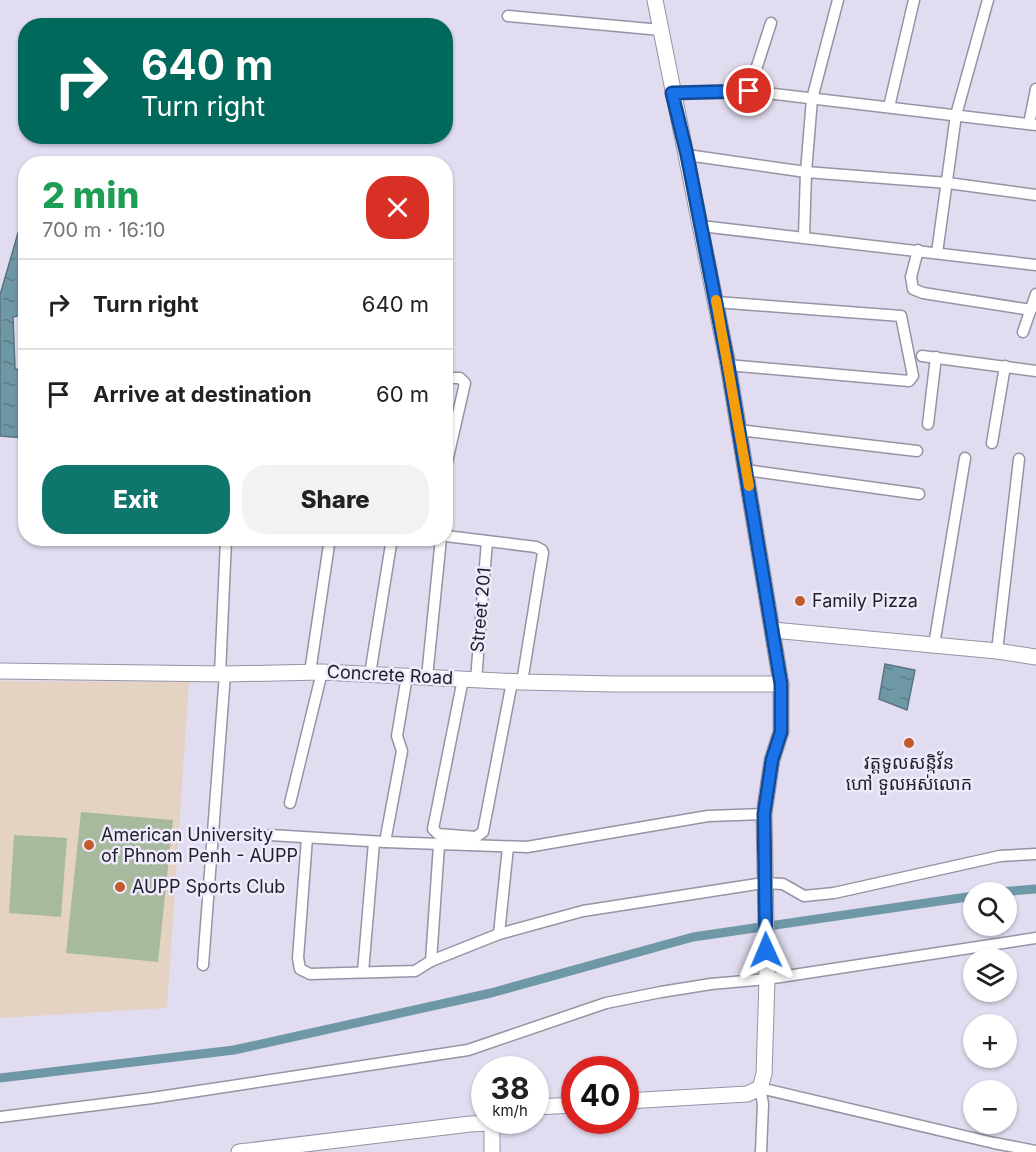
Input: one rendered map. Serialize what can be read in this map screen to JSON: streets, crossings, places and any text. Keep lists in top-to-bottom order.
{
  "streets": {
    "street": ["Street 201", "Concrete Road"]
  },
  "crossings": [
    ["Street 201", "Concrete Road"]
  ],
  "places": [
    "Family Pizza",
    "វត្តទូលសន្តិវ័ន ហៅ ទួលអស់លោក",
    "American University of Phnom Penh - AUPP",
    "AUPP Sports Club"
  ],
  "page": {
    "turn": ["640 m", "Turn right"],
    "heading": ["2 min", "700 m · 16:10"],
    "list": [
      {
        "name": "Turn right",
        "value": "640 m"
      },
      {
        "name": "Arrive at destination",
        "value": "60 m"
      }
    ],
    "buttons": ["Exit", "Share"],
    "map_buttons": ["+", "−"],
    "speed": "38 km/h",
    "limit": "40"
  }
}
